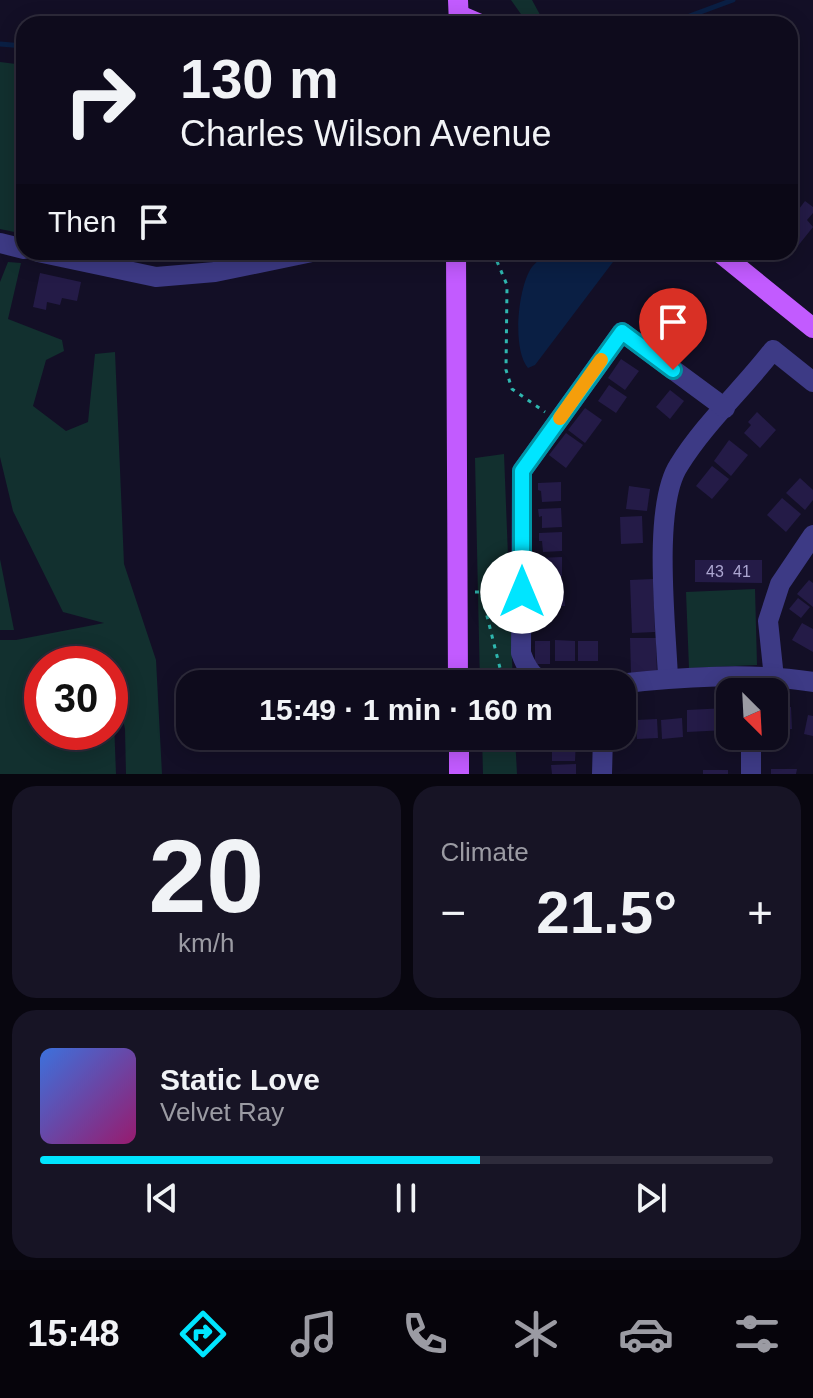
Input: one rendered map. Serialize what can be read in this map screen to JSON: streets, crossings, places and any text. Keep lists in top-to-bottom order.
{
  "house_numbers": ["43", "41"],
  "north": "bottom right",
  "page": {
    "turn": ["130 m", "Charles Wilson Avenue"],
    "then": "Then",
    "limit": "30",
    "trip": "15:49 · 1 min · 160 m",
    "tile": [
      ["20", "km/h"],
      "Climate"
    ],
    "heat": ["−", "21.5°", "+"],
    "song": ["Static Love", "Velvet Ray"],
    "tabs": "15:48"
  }
}
